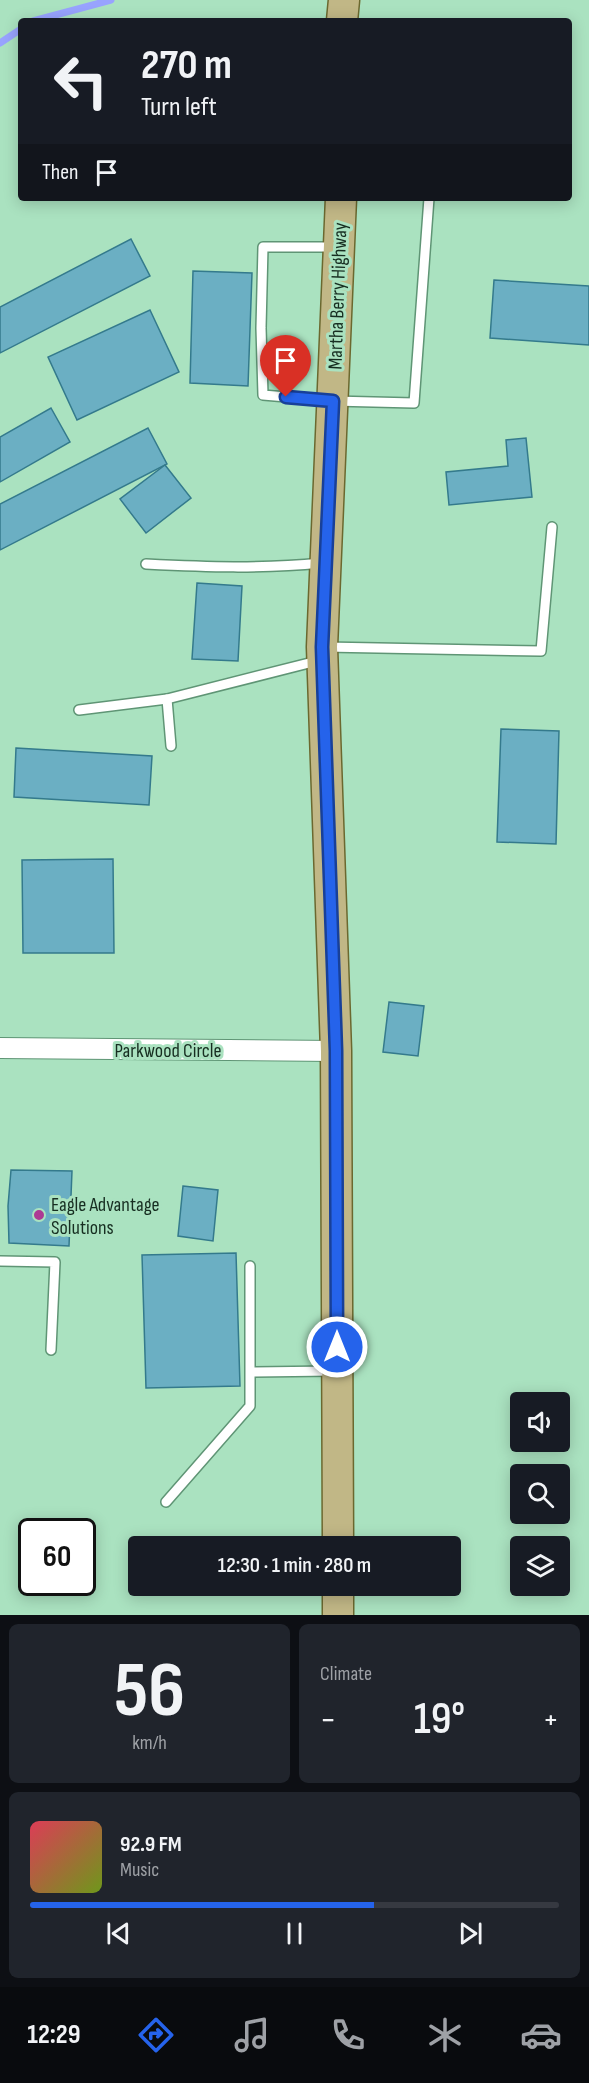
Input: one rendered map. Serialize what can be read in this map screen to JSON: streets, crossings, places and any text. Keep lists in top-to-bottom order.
{
  "streets": {
    "main road": ["Martha Berry Highway"],
    "street": ["Parkwood Circle"]
  },
  "crossings": [
    ["Martha Berry Highway", "Parkwood Circle"]
  ],
  "places": ["Eagle Advantage Solutions"],
  "page": {
    "turn": ["270 m", "Turn left"],
    "then": "Then",
    "limit": "60",
    "trip": "12:30 · 1 min · 280 m",
    "tile": [
      ["56", "km/h"],
      "Climate"
    ],
    "heat": ["−", "19°", "+"],
    "song": ["92.9 FM", "Music"],
    "tabs": "12:29"
  }
}
